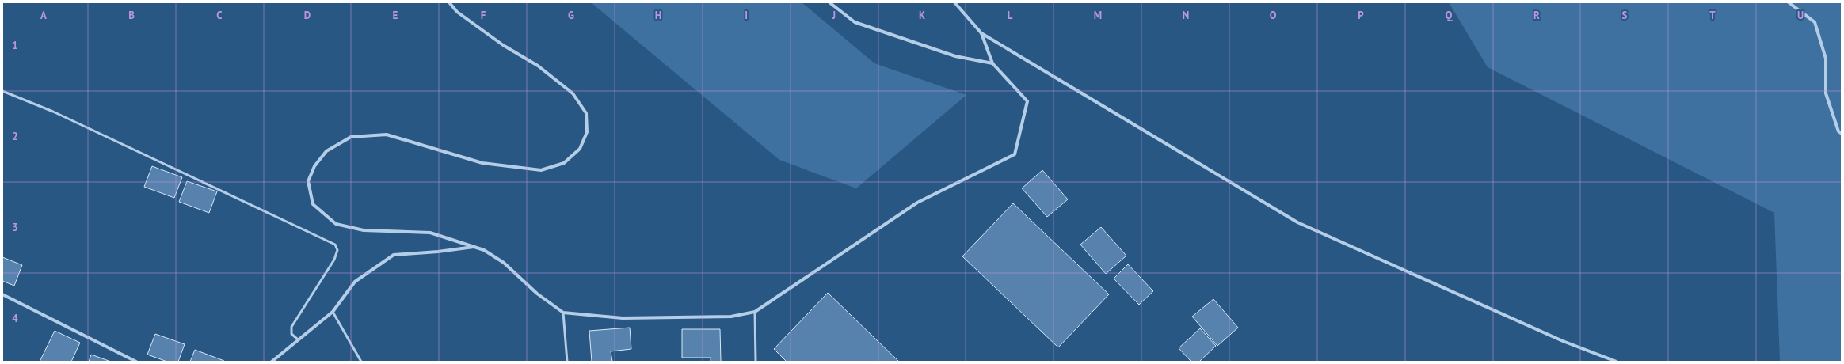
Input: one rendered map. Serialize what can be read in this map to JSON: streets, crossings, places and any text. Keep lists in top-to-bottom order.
{
  "grid": {
    "columns": [
      "A",
      "B",
      "C",
      "D",
      "E",
      "F",
      "G",
      "H",
      "I",
      "J",
      "K",
      "L",
      "M",
      "N",
      "O",
      "P",
      "Q",
      "R",
      "S",
      "T",
      "U"
    ],
    "rows": [
      "1",
      "2",
      "3",
      "4"
    ]
  }
}
